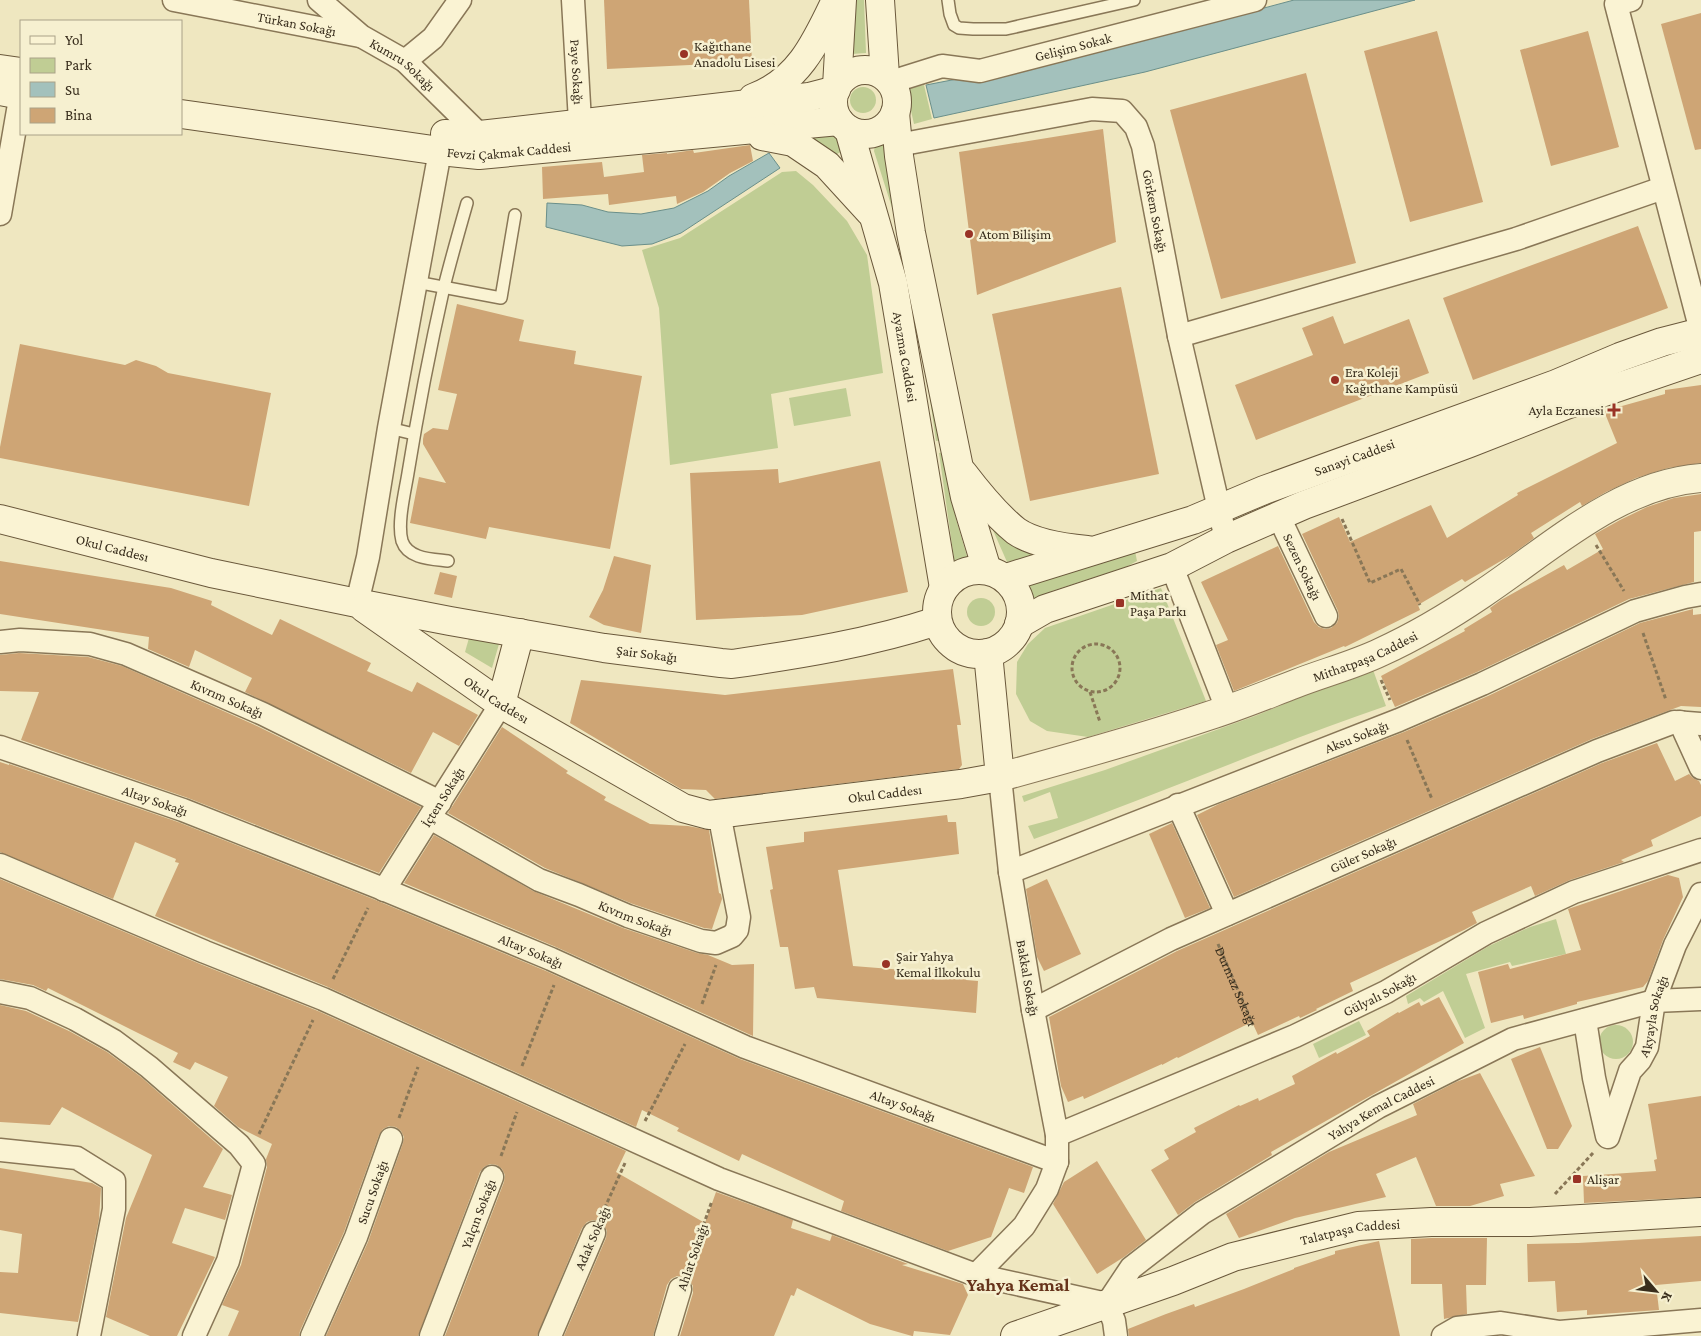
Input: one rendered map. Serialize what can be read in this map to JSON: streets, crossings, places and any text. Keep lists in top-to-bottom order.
{
  "streets": {
    "main road": [
      "Fevzi Çakmak Caddesi",
      "Ayazma Caddesi",
      "Sanayi Caddesi",
      "Okul Caddesı",
      "Şair Sokağı",
      "Mithatpaşa Caddesi",
      "Bakkal Sokağı",
      "Talatpaşa Caddesi"
    ],
    "street": [
      "Türkan Sokağı",
      "Gelişim Sokak",
      "Kumru Sokağı",
      "Paye Sokağı",
      "Görkem Sokağı",
      "Sezen Sokağı",
      "Kıvrım Sokağı",
      "Aksu Sokağı",
      "İçten Sokağı",
      "Altay Sokağı",
      "Güler Sokağı",
      "Gülyalı Sokağı",
      "Akyayla Sokağı",
      "Yahya Kemal Caddesi",
      "Sucu Sokağı",
      "Yalçın Sokağı",
      "Adak Sokağı",
      "Ahlat Sokağı"
    ],
    "path": ["Durmaz Sokağı"]
  },
  "crossings": [
    ["Türkan Sokağı", "Kumru Sokağı"],
    ["Gelişim Sokak", "Fevzi Çakmak Caddesi"],
    ["Gelişim Sokak", "Ayazma Caddesi"],
    ["Kumru Sokağı", "Fevzi Çakmak Caddesi"],
    ["Paye Sokağı", "Fevzi Çakmak Caddesi"],
    ["Fevzi Çakmak Caddesi", "Ayazma Caddesi"],
    ["Görkem Sokağı", "Ayazma Caddesi"],
    ["Görkem Sokağı", "Sanayi Caddesi"],
    ["Ayazma Caddesi", "Sanayi Caddesi"],
    ["Ayazma Caddesi", "Şair Sokağı"],
    ["Ayazma Caddesi", "Bakkal Sokağı"],
    ["Sanayi Caddesi", "Sezen Sokağı"],
    ["Sanayi Caddesi", "Şair Sokağı"],
    ["Sanayi Caddesi", "Bakkal Sokağı"],
    ["Okul Caddesı", "Şair Sokağı"],
    ["Okul Caddesı", "Mithatpaşa Caddesi"],
    ["Okul Caddesı", "İçten Sokağı"],
    ["Okul Caddesı", "Bakkal Sokağı"],
    ["Şair Sokağı", "Bakkal Sokağı"],
    ["Mithatpaşa Caddesi", "Bakkal Sokağı"],
    ["Kıvrım Sokağı", "İçten Sokağı"],
    ["Kıvrım Sokağı", "Adak Sokağı"],
    ["Aksu Sokağı", "Bakkal Sokağı"],
    ["İçten Sokağı", "Altay Sokağı"],
    ["Altay Sokağı", "Bakkal Sokağı"],
    ["Altay Sokağı", "Yalçın Sokağı"],
    ["Altay Sokağı", "Adak Sokağı"],
    ["Güler Sokağı", "Bakkal Sokağı"],
    ["Güler Sokağı", "Durmaz Sokağı"],
    ["Bakkal Sokağı", "Gülyalı Sokağı"],
    ["Durmaz Sokağı", "Gülyalı Sokağı"],
    ["Akyayla Sokağı", "Yahya Kemal Caddesi"],
    ["Yahya Kemal Caddesi", "Talatpaşa Caddesi"]
  ],
  "districts": ["Yahya Kemal"],
  "places": {
    "other": [
      "Kağıthane Anadolu Lisesi",
      "Atom Bilişim",
      "Era Koleji Kağıthane Kampüsü",
      "Şair Yahya Kemal İlkokulu"
    ],
    "health": ["Ayla Eczanesi"],
    "transit": ["Mithat Paşa Parkı", "Alişar"]
  },
  "legend": [
    "Yol",
    "Park",
    "Su",
    "Bina"
  ],
  "north": "bottom right"
}
